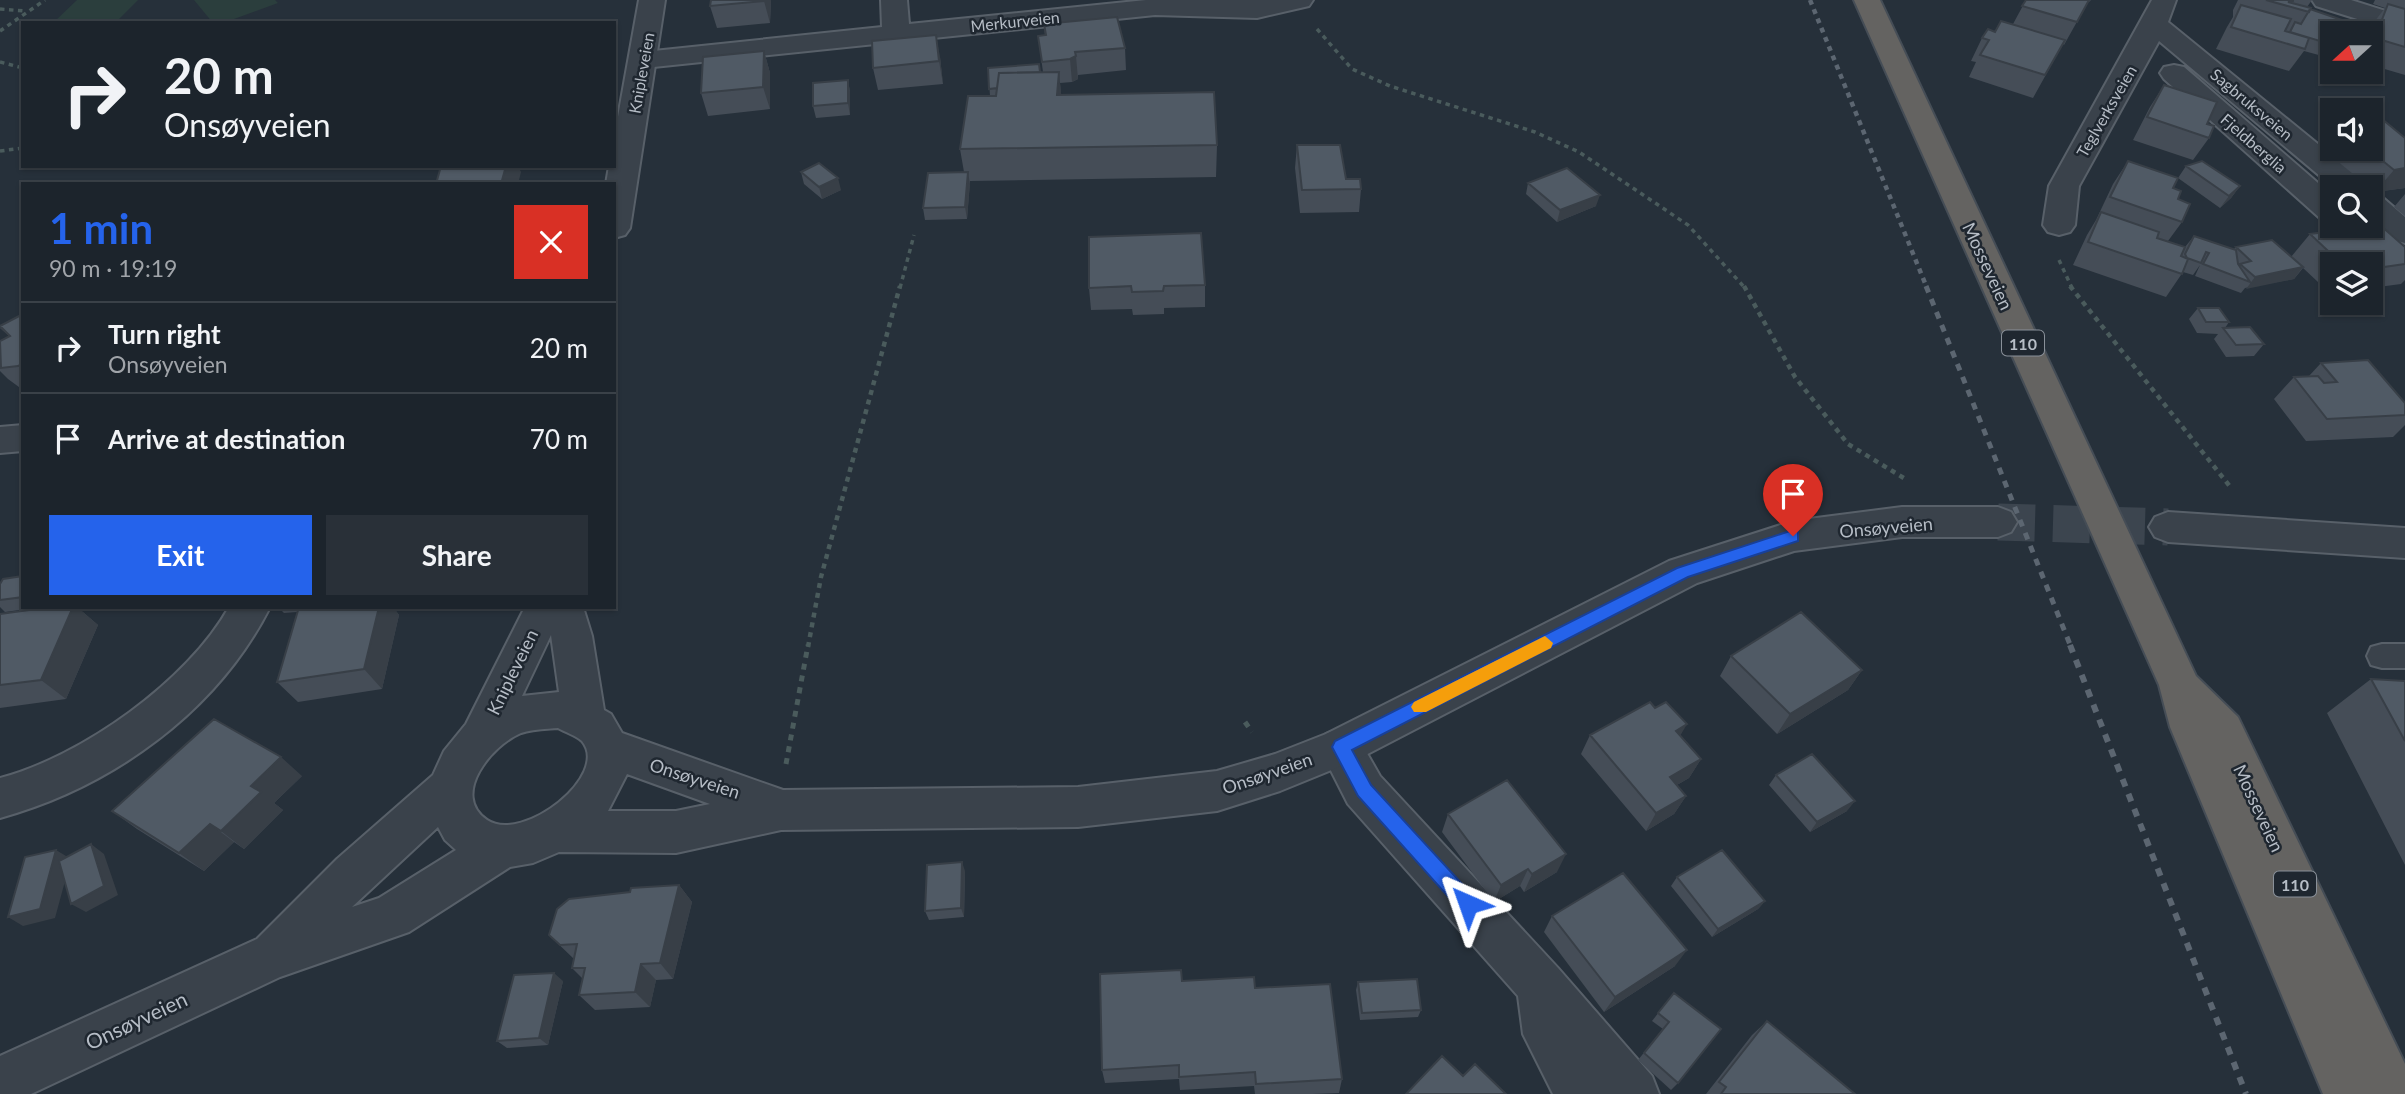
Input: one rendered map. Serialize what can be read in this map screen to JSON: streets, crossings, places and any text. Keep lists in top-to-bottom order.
{
  "streets": {
    "highway": ["Mosseveien", "110"],
    "street": [
      "Merkurveien",
      "Knipleveien",
      "Sagbruksveien",
      "Teglverksveien",
      "Fjeldberglia",
      "Onsøyveien"
    ]
  },
  "crossings": [
    ["Merkurveien", "Knipleveien"],
    ["Knipleveien", "Onsøyveien"],
    ["Sagbruksveien", "Teglverksveien"],
    ["Sagbruksveien", "Fjeldberglia"],
    ["Teglverksveien", "Fjeldberglia"]
  ],
  "north": "left",
  "page": {
    "turn": ["20 m", "Onsøyveien"],
    "heading": ["1 min", "90 m · 19:19"],
    "list": [
      {
        "name": "Turn right",
        "note": "Onsøyveien",
        "value": "20 m"
      },
      {
        "name": "Arrive at destination",
        "value": "70 m"
      }
    ],
    "buttons": ["Exit", "Share"]
  }
}
